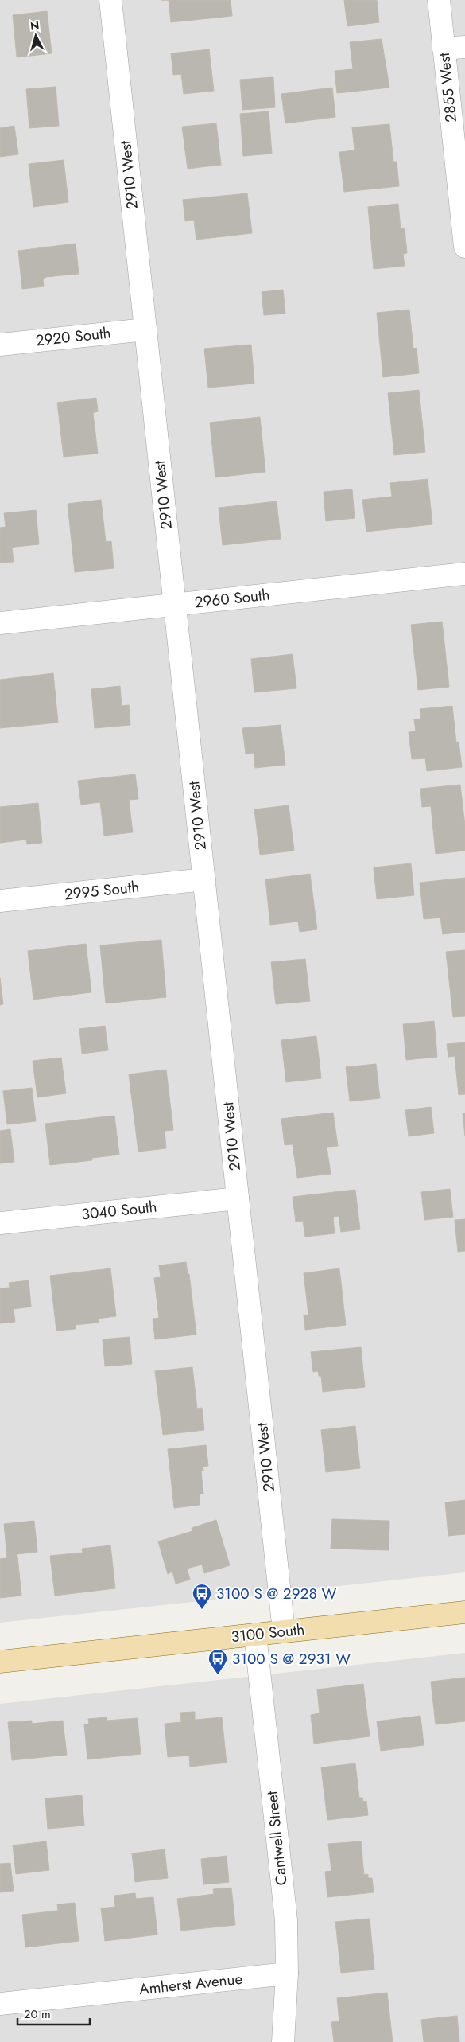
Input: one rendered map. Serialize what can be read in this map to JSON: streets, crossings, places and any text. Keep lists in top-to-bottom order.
{
  "streets": {
    "main road": ["3100 South"],
    "street": [
      "2855 West",
      "2910 West",
      "2920 South",
      "2960 South",
      "2995 South",
      "3040 South",
      "Cantwell Street",
      "Amherst Avenue"
    ]
  },
  "crossings": [
    ["2910 West", "2920 South"],
    ["2910 West", "2960 South"],
    ["2910 West", "2995 South"],
    ["2910 West", "3040 South"],
    ["2910 West", "3100 South"],
    ["3100 South", "Cantwell Street"],
    ["Cantwell Street", "Amherst Avenue"]
  ],
  "places": {
    "bus stop": ["3100 S @ 2928 W", "3100 S @ 2931 W"]
  },
  "scale_bar": "20 m",
  "north": "top"
}
